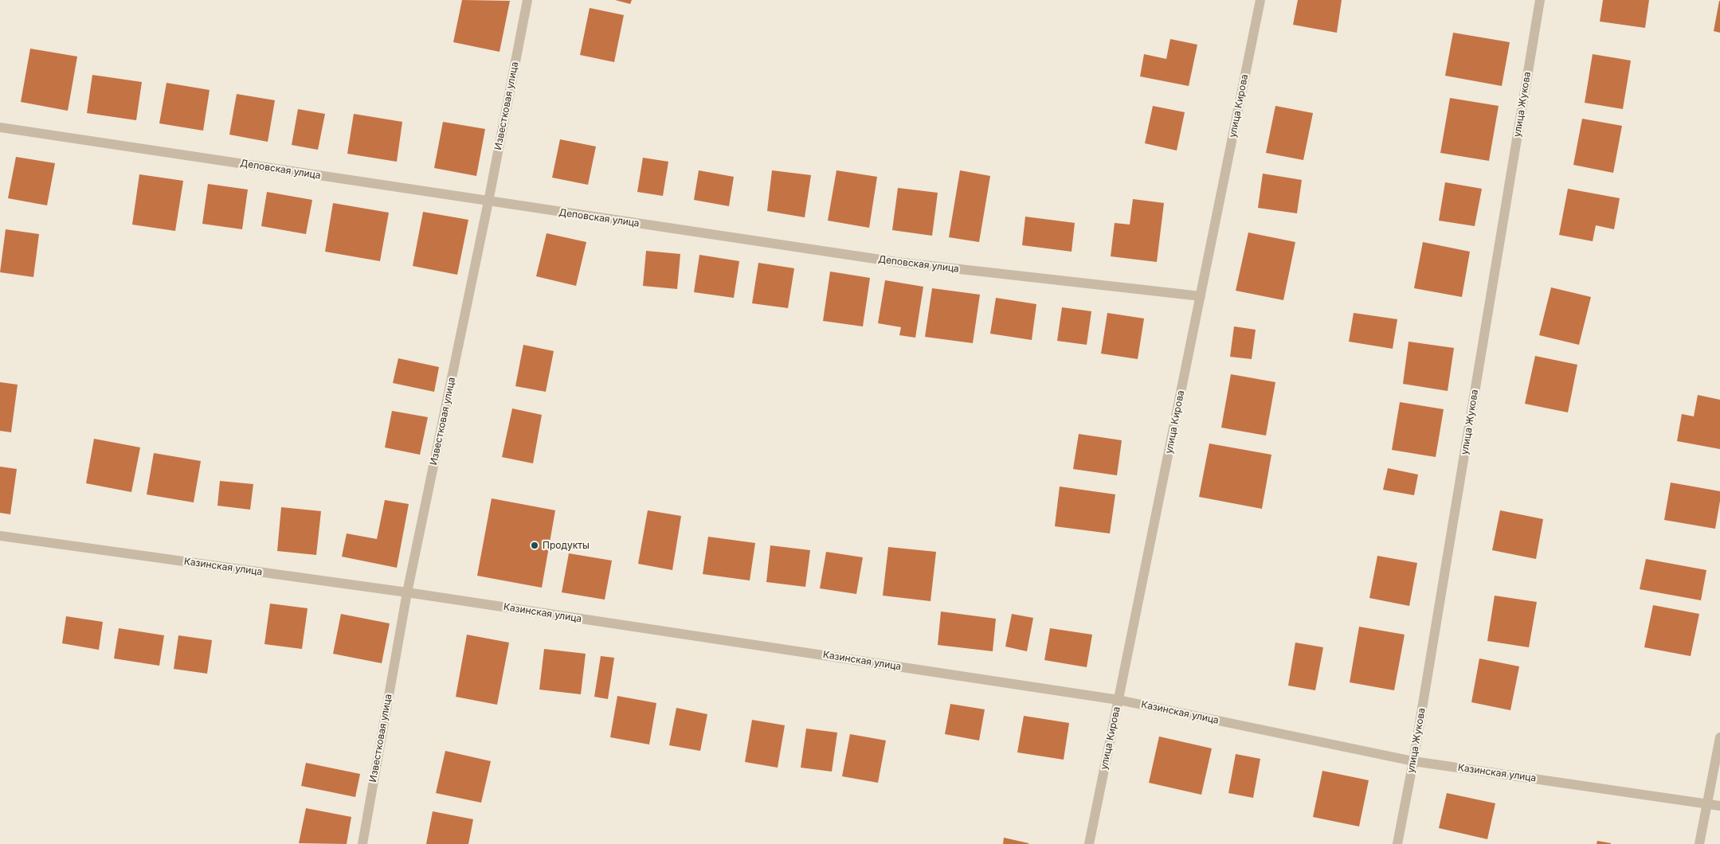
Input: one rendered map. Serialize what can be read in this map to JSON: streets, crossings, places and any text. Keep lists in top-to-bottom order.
{
  "streets": {
    "street": [
      "улица Жукова",
      "Известковая улица",
      "улица Кирова",
      "Деповская улица",
      "Казинская улица"
    ]
  },
  "crossings": [
    ["улица Жукова", "Казинская улица"],
    ["Известковая улица", "Деповская улица"],
    ["Известковая улица", "Казинская улица"],
    ["улица Кирова", "Деповская улица"],
    ["улица Кирова", "Казинская улица"]
  ],
  "places": ["Продукты"]
}
